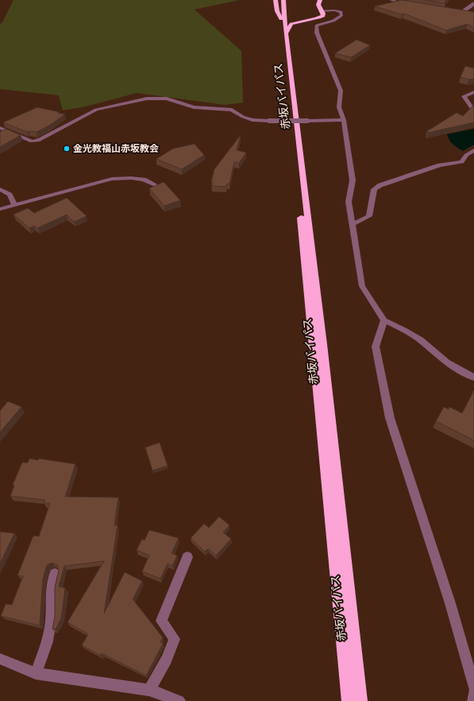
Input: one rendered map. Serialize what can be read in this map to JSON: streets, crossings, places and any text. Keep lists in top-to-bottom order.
{
  "streets": {
    "highway": ["赤坂バイパス"]
  },
  "places": ["金光教福山赤坂教会"]
}
